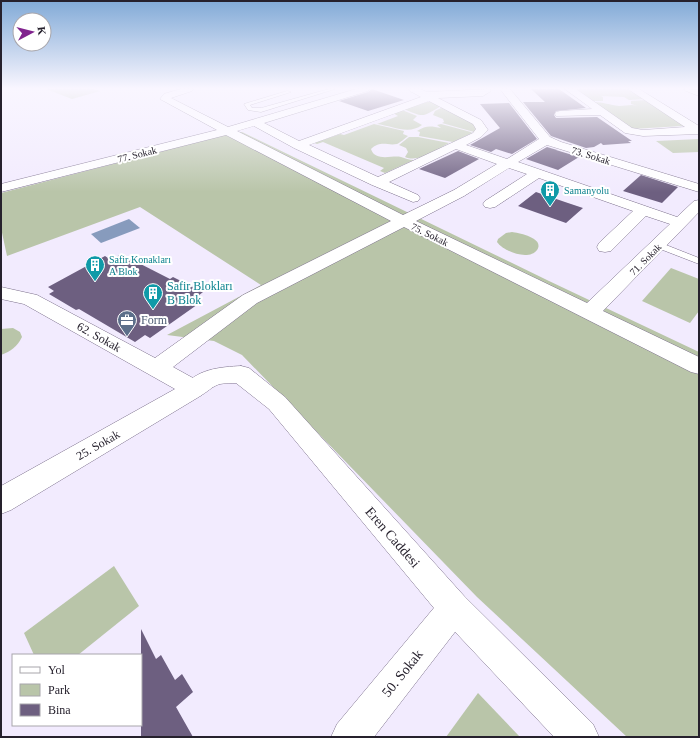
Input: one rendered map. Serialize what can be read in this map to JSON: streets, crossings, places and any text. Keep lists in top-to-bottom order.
{
  "streets": {
    "street": [
      "77. Sokak",
      "73. Sokak",
      "75. Sokak",
      "71. Sokak",
      "62. Sokak",
      "25. Sokak",
      "Eren Caddesi",
      "50. Sokak"
    ]
  },
  "crossings": [
    ["77. Sokak", "75. Sokak"],
    ["75. Sokak", "71. Sokak"],
    ["62. Sokak", "25. Sokak"],
    ["62. Sokak", "Eren Caddesi"],
    ["25. Sokak", "Eren Caddesi"],
    ["Eren Caddesi", "50. Sokak"]
  ],
  "places": {
    "building": ["Samanyolu", "Safir Konakları A Blok", "Safir Blokları B Blok"],
    "office": ["Form"]
  },
  "legend": ["Yol", "Park", "Bina"],
  "north": "right"
}
